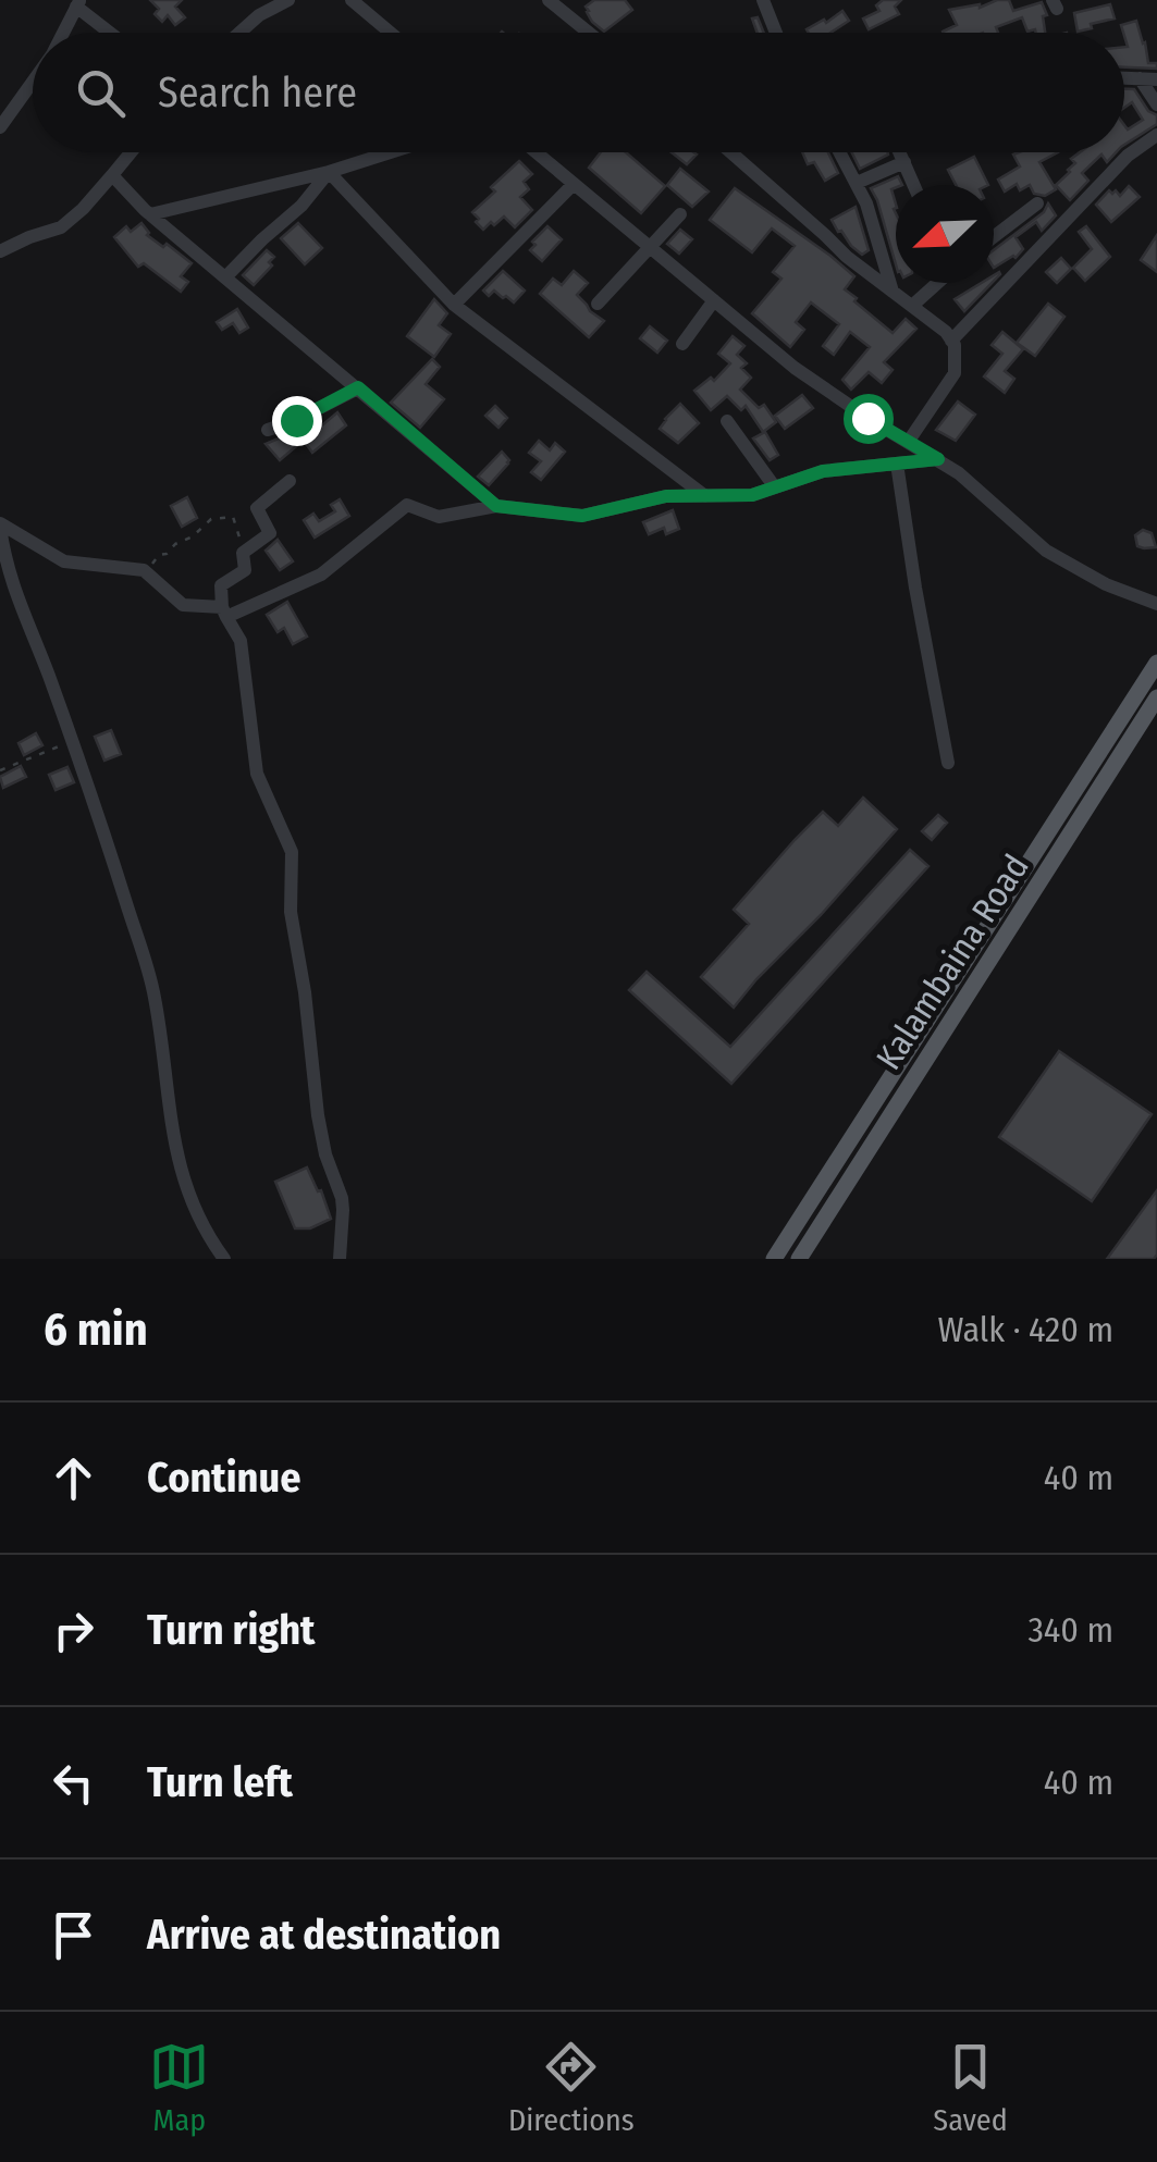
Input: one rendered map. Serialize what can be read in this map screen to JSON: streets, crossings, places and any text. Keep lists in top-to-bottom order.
{
  "streets": {
    "main road": ["Kalambaina Road"]
  },
  "north": "bottom left",
  "page": {
    "search": "Search here",
    "heading": ["6 min", "Walk · 420 m"],
    "list": [
      ["Continue", "40 m"],
      ["Turn right", "340 m"],
      ["Turn left", "40 m"],
      "Arrive at destination"
    ],
    "nav": ["Map", "Directions", "Saved"]
  }
}
